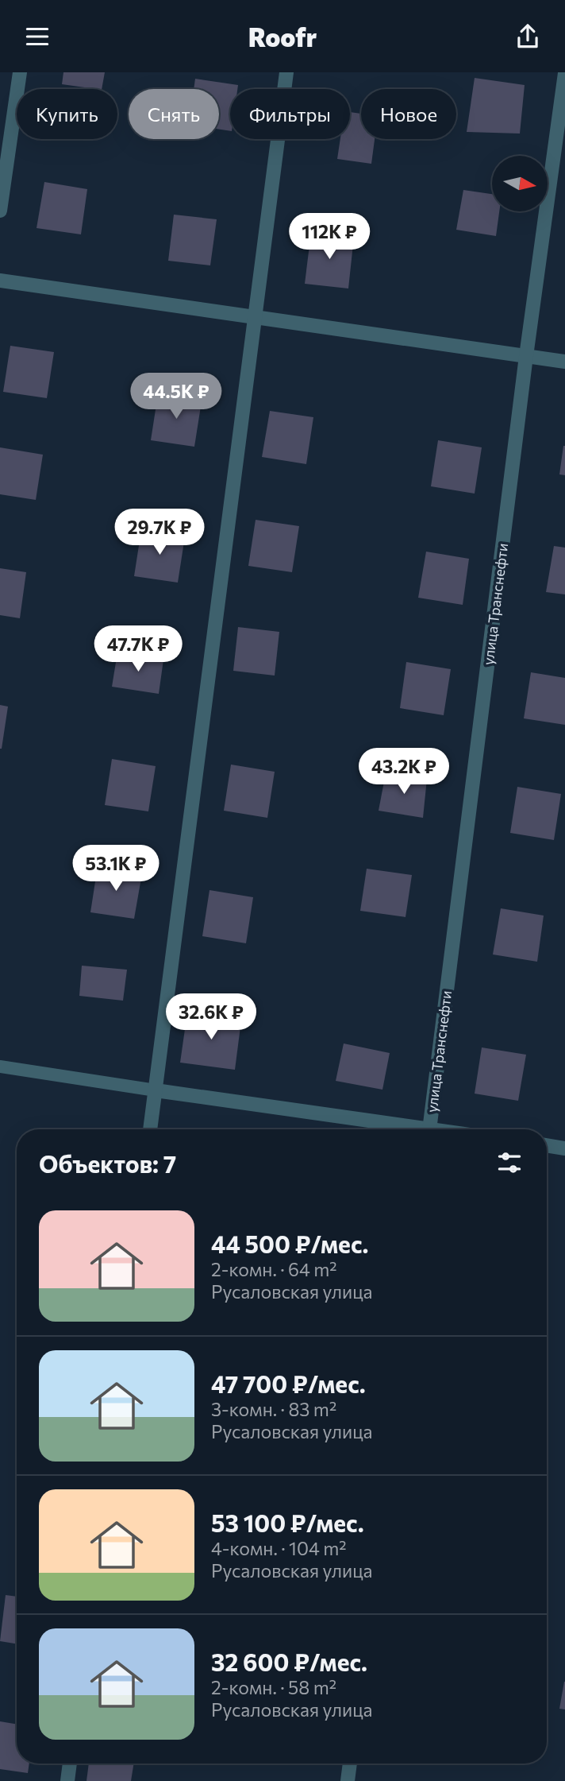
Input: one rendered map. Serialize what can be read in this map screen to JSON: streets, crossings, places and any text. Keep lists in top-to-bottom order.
{
  "streets": {
    "street": ["улица Транснефти"]
  },
  "north": "right",
  "page": {
    "header": "Roofr",
    "chip": [
      "Купить",
      "Снять",
      "Фильтры",
      "Новое"
    ],
    "price": [
      "112K ₽",
      "44.5K ₽",
      "29.7K ₽",
      "47.7K ₽",
      "43.2K ₽",
      "53.1K ₽",
      "32.6K ₽"
    ],
    "heading": "Объектов: 7",
    "list": [
      {
        "name": "44 500 ₽/мес.",
        "note": "2-комн. · 64 m² · Русаловская улица"
      },
      {
        "name": "47 700 ₽/мес.",
        "note": "3-комн. · 83 m² · Русаловская улица"
      },
      {
        "name": "53 100 ₽/мес.",
        "note": "4-комн. · 104 m² · Русаловская улица"
      },
      {
        "name": "32 600 ₽/мес.",
        "note": "2-комн. · 58 m² · Русаловская улица"
      }
    ]
  }
}
